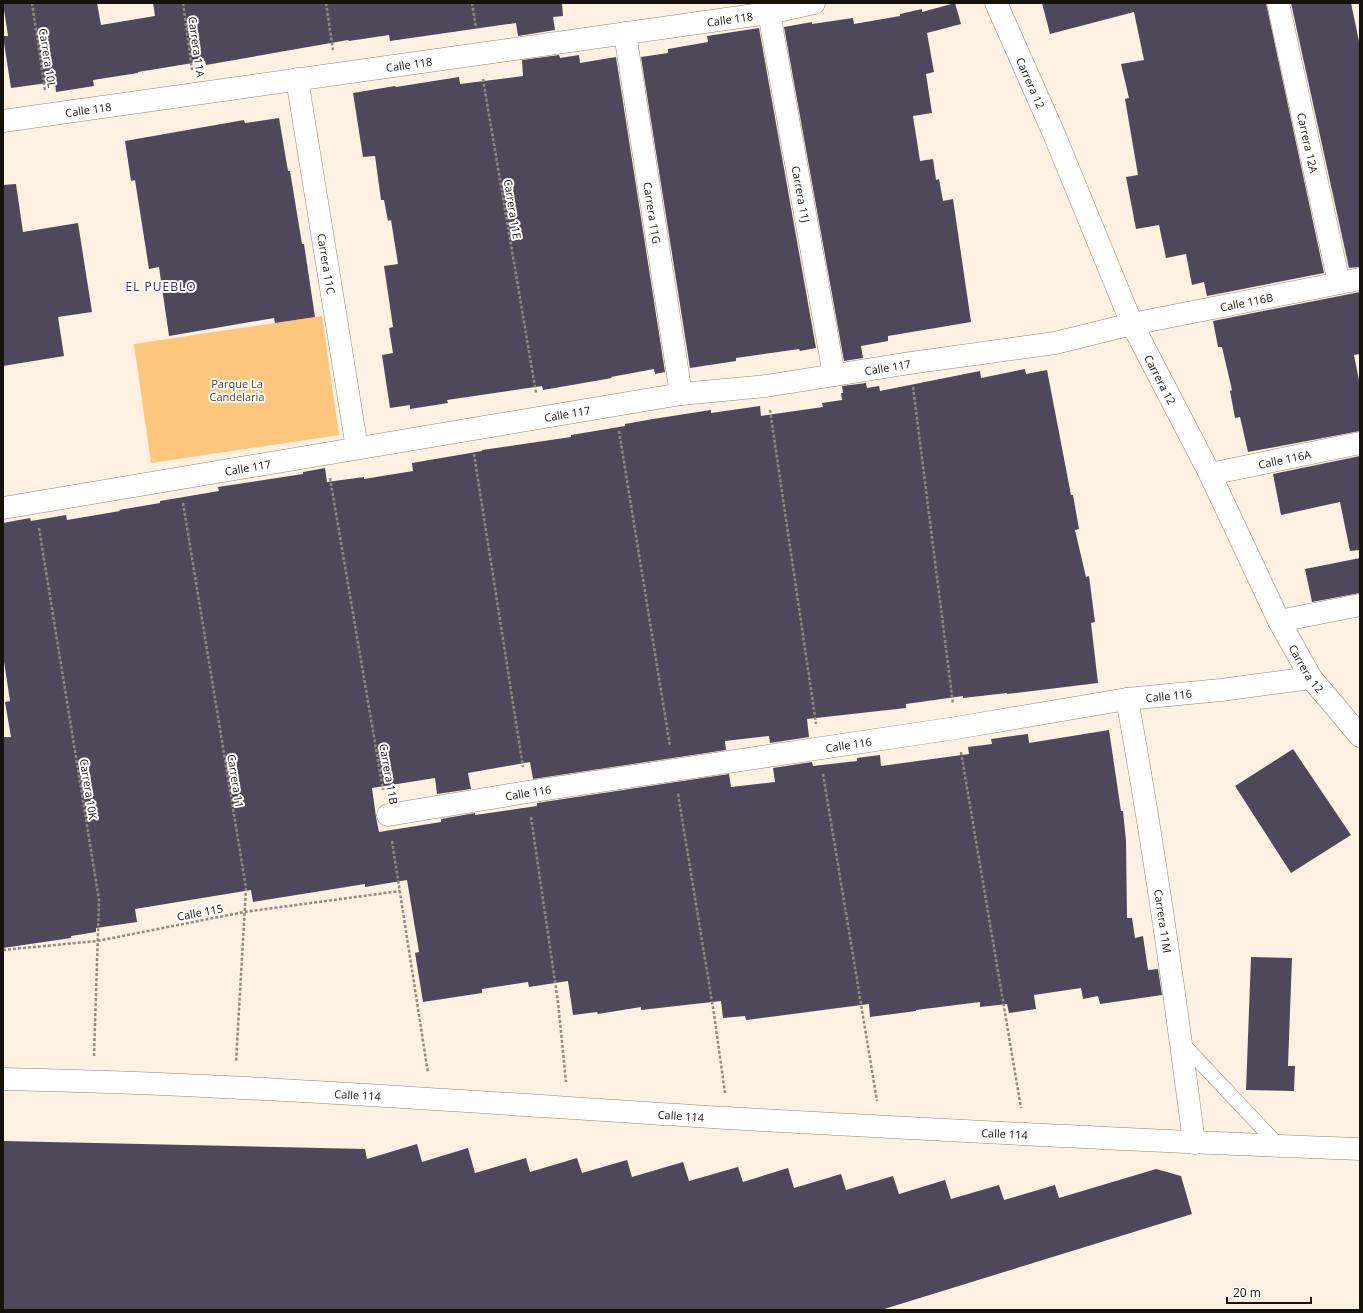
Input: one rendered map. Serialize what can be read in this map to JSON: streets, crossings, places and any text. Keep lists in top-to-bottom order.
{
  "streets": {
    "street": [
      "Calle 118",
      "Carrera 12",
      "Carrera 12A",
      "Carrera 11J",
      "Carrera 11G",
      "Carrera 11C",
      "Calle 116B",
      "Calle 117",
      "Calle 116A",
      "Calle 116",
      "Carrera 11M",
      "Calle 114"
    ],
    "path": [
      "Carrera 11A",
      "Carrera 10L",
      "Carrera 11E",
      "Carrera 11B",
      "Carrera 11",
      "Carrera 10K",
      "Calle 115"
    ]
  },
  "crossings": [
    ["Calle 118", "Carrera 11A"],
    ["Calle 118", "Carrera 10L"],
    ["Calle 118", "Carrera 11J"],
    ["Calle 118", "Carrera 11E"],
    ["Calle 118", "Carrera 11G"],
    ["Calle 118", "Carrera 11C"],
    ["Carrera 12", "Calle 116B"],
    ["Carrera 12", "Calle 117"],
    ["Carrera 12", "Calle 116A"],
    ["Carrera 12", "Calle 116"],
    ["Carrera 12A", "Calle 116B"],
    ["Carrera 11J", "Calle 117"],
    ["Carrera 11E", "Calle 117"],
    ["Carrera 11G", "Calle 117"],
    ["Carrera 11C", "Calle 117"],
    ["Calle 116B", "Calle 117"],
    ["Calle 117", "Carrera 11B"],
    ["Calle 117", "Carrera 11"],
    ["Calle 117", "Carrera 10K"],
    ["Calle 116", "Carrera 11B"],
    ["Calle 116", "Carrera 11M"],
    ["Carrera 11B", "Calle 115"],
    ["Carrera 11B", "Calle 114"],
    ["Carrera 11", "Calle 115"],
    ["Carrera 11", "Calle 114"],
    ["Carrera 10K", "Calle 115"],
    ["Carrera 10K", "Calle 114"],
    ["Carrera 11M", "Calle 114"]
  ],
  "districts": ["EL PUEBLO"],
  "parks": ["Parque La Candelaria"],
  "scale_bar": "20 m"
}
